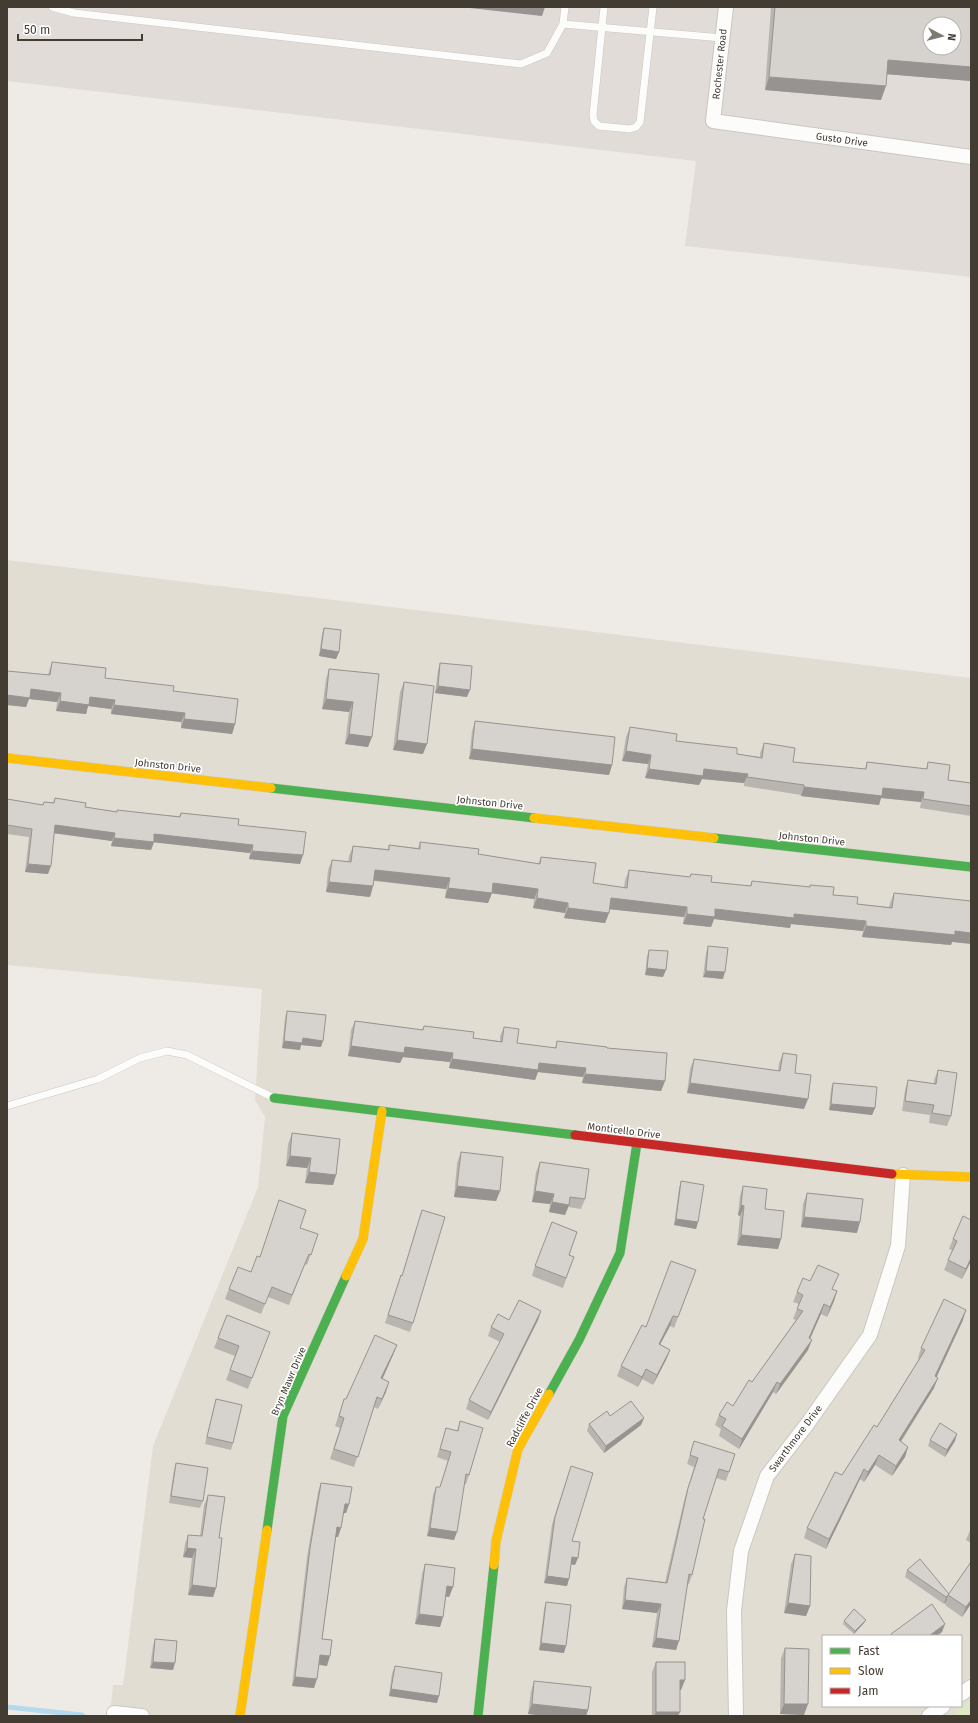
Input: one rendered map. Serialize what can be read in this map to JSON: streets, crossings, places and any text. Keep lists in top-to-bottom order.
{
  "streets": {
    "street": [
      "Rochester Road",
      "Gusto Drive",
      "Johnston Drive",
      "Monticello Drive",
      "Bryn Mawr Drive",
      "Radcliffe Drive",
      "Swarthmore Drive"
    ]
  },
  "crossings": [
    ["Rochester Road", "Gusto Drive"],
    ["Monticello Drive", "Bryn Mawr Drive"],
    ["Monticello Drive", "Radcliffe Drive"],
    ["Monticello Drive", "Swarthmore Drive"]
  ],
  "legend": ["Fast", "Slow", "Jam"],
  "scale_bar": "50 m",
  "north": "right"
}
